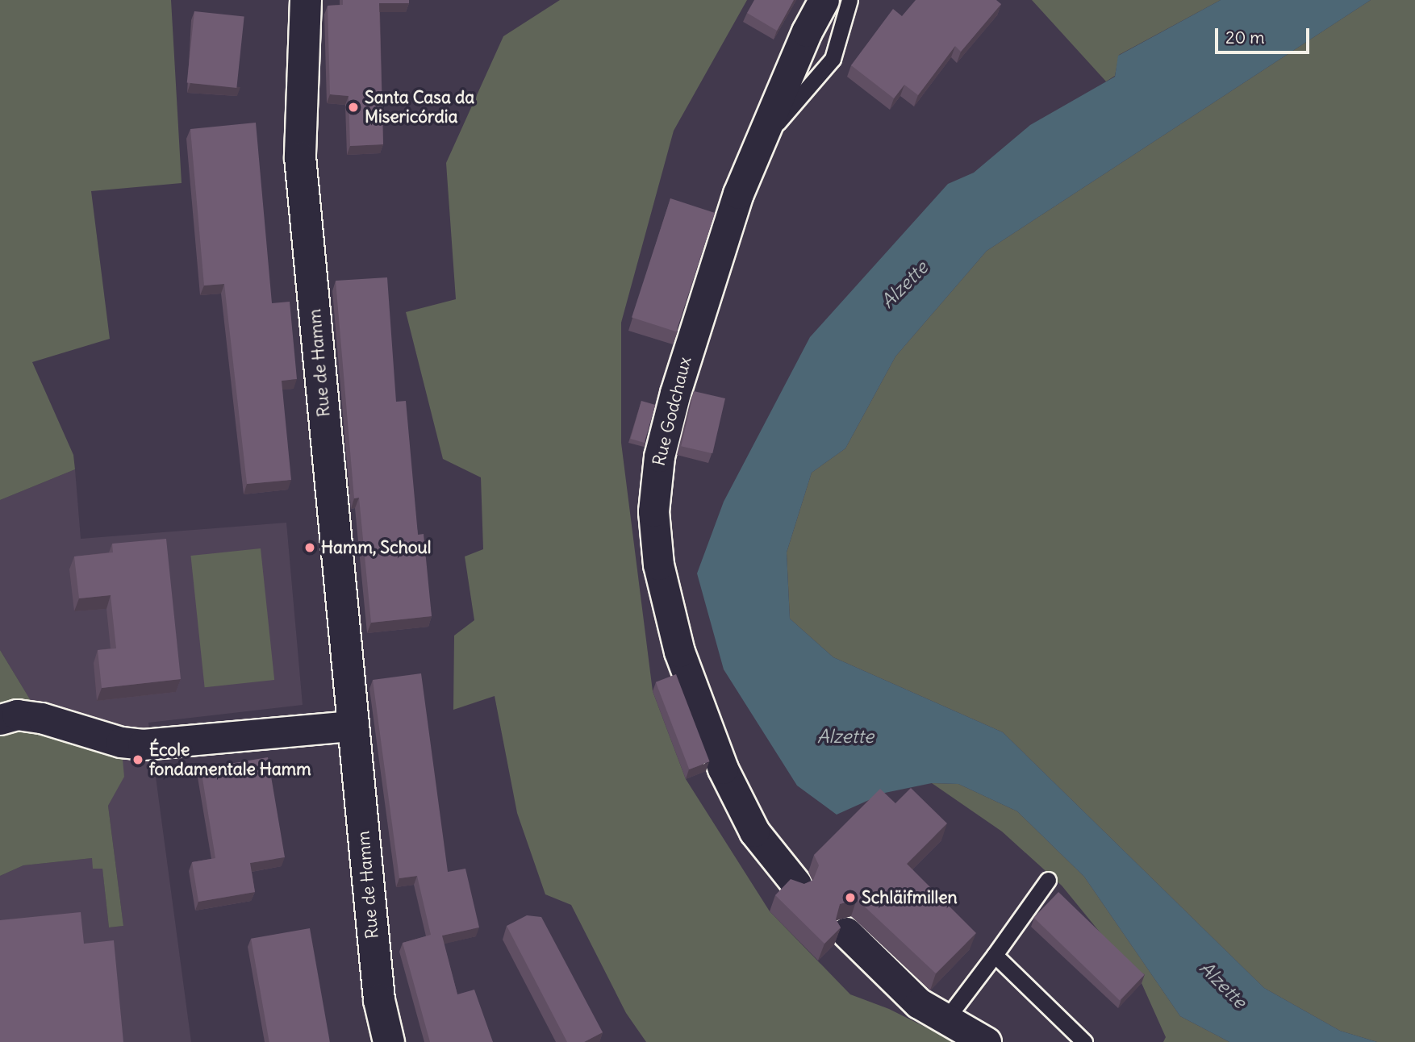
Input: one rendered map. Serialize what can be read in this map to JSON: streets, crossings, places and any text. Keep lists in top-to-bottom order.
{
  "streets": {
    "main road": ["Rue de Hamm"],
    "street": ["Rue Godchaux"]
  },
  "water": ["Alzette"],
  "places": [
    "Santa Casa da Misericórdia",
    "Hamm, Schoul",
    "École fondamentale Hamm",
    "Schläifmillen"
  ],
  "scale_bar": "20 m"
}
